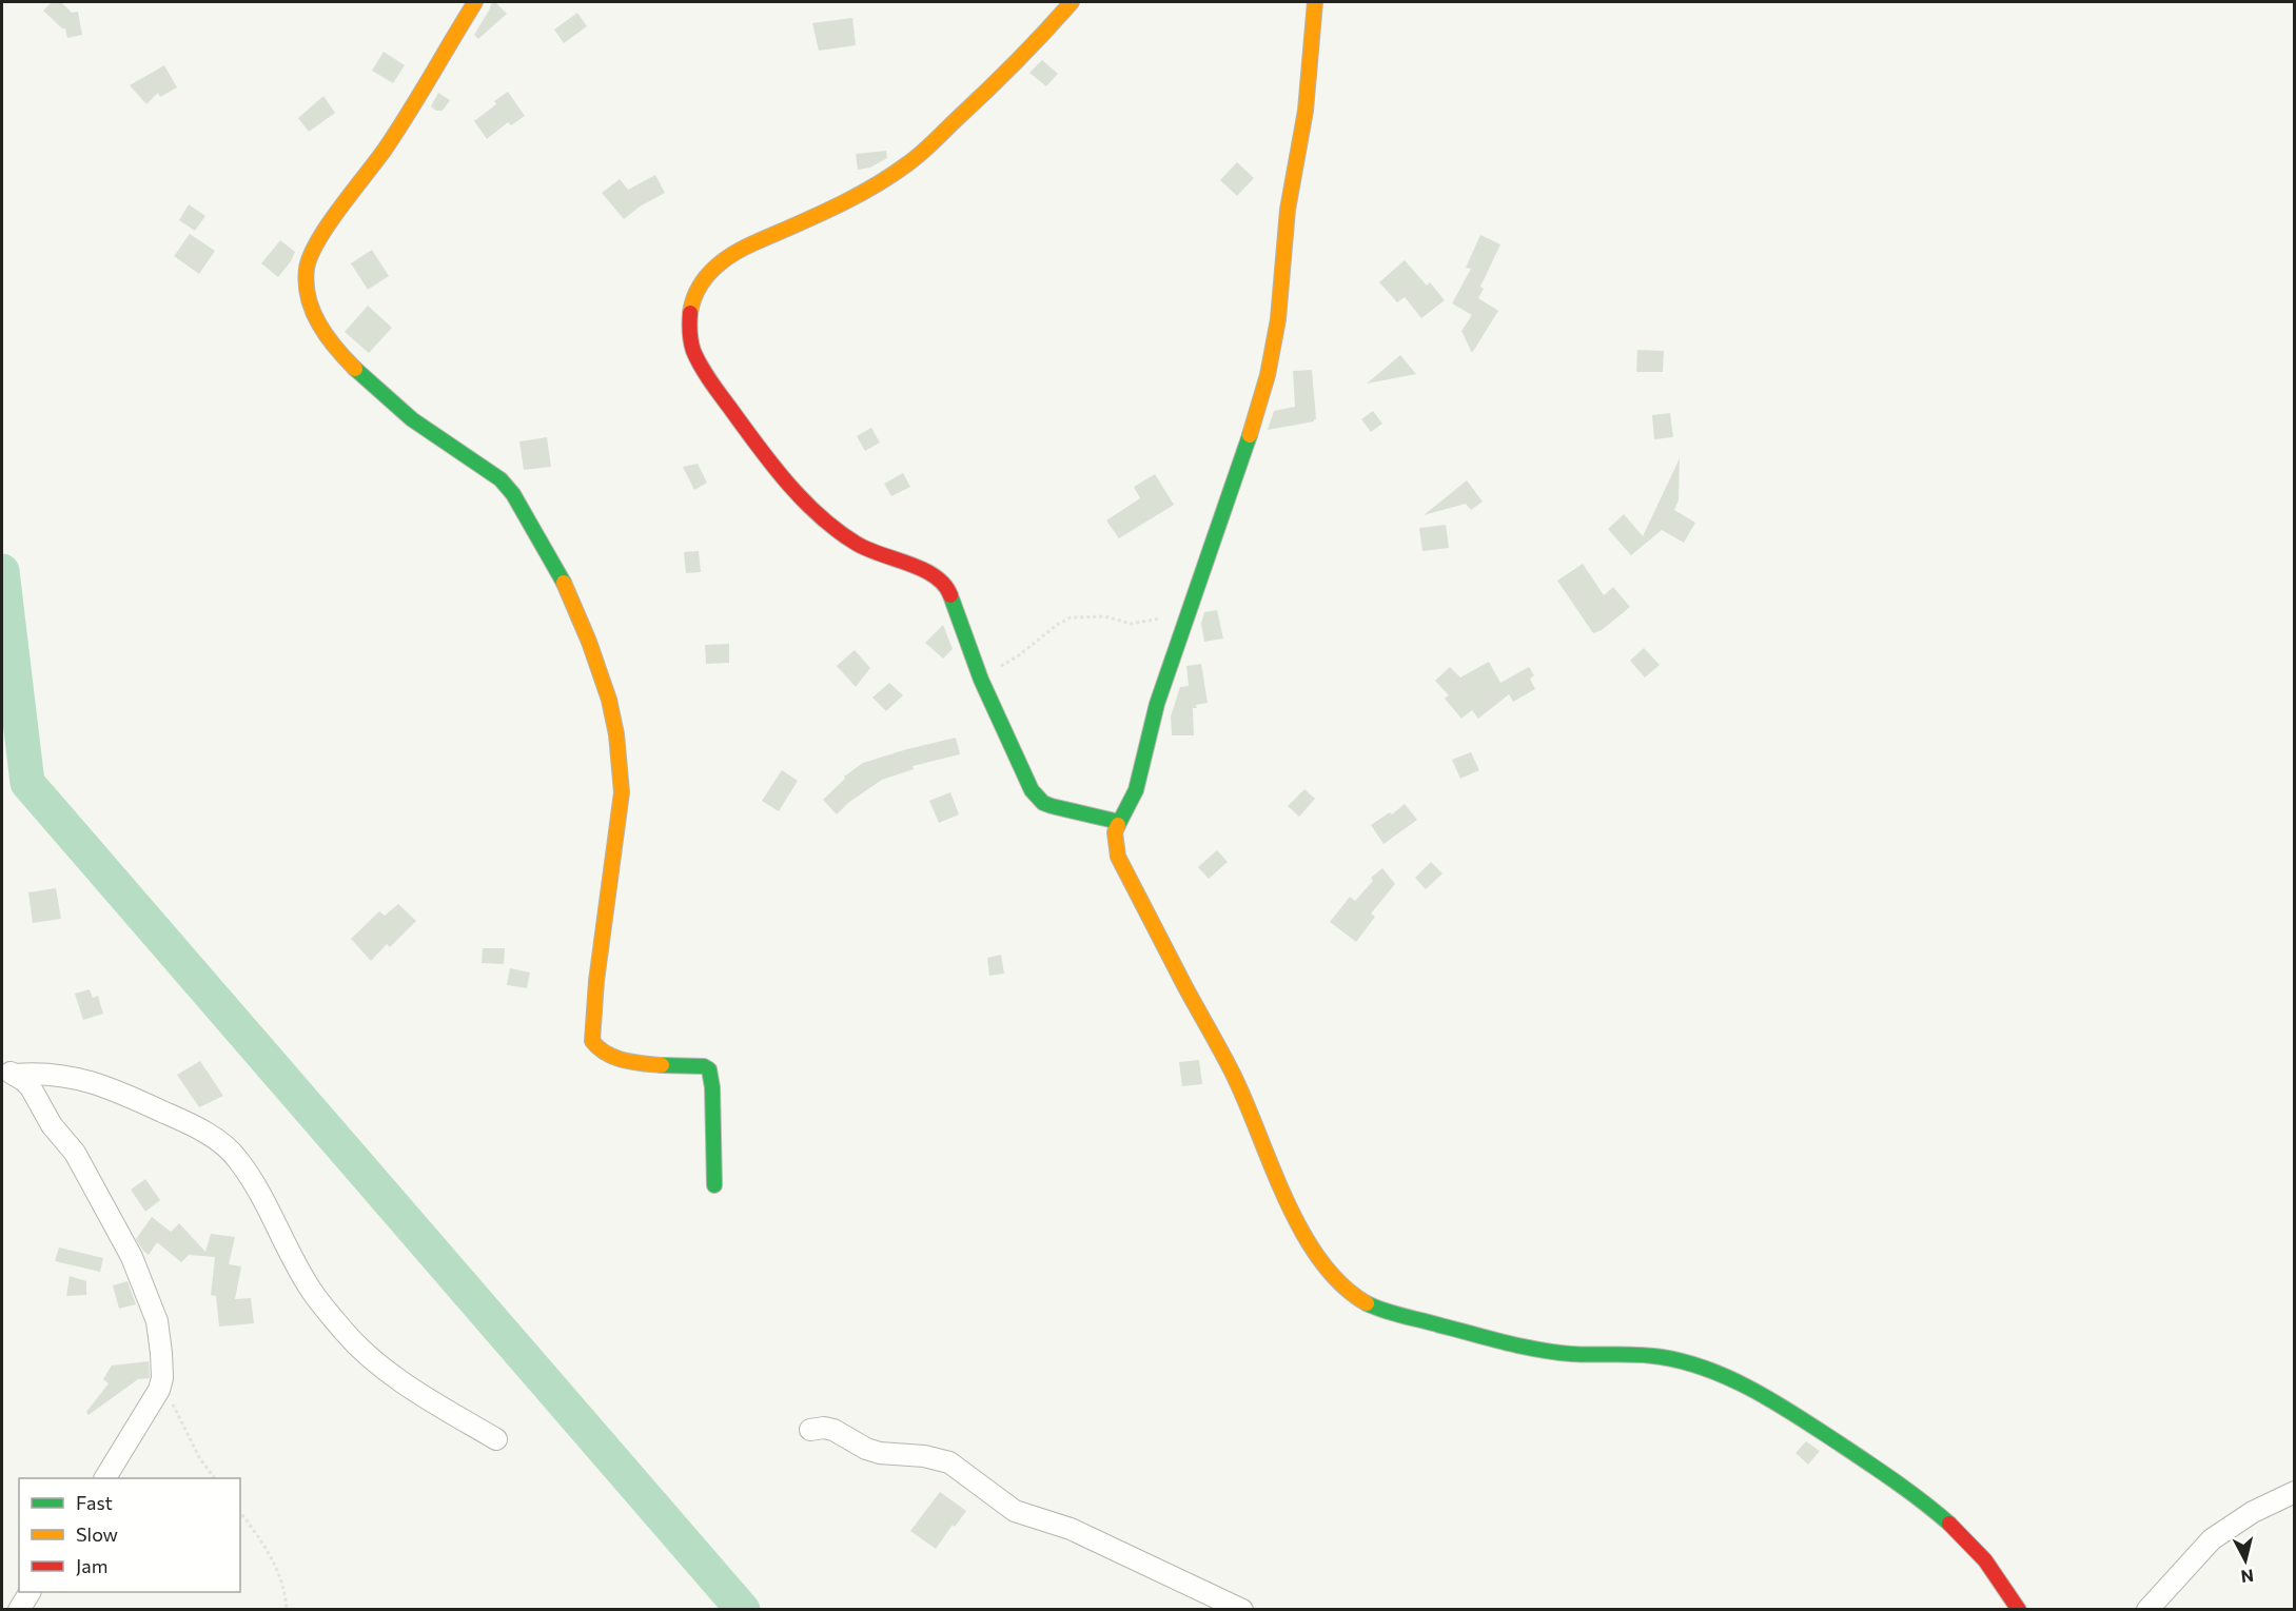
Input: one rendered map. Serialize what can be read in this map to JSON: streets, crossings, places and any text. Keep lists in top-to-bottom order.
{
  "legend": ["Fast", "Slow", "Jam"],
  "north": "bottom"
}
